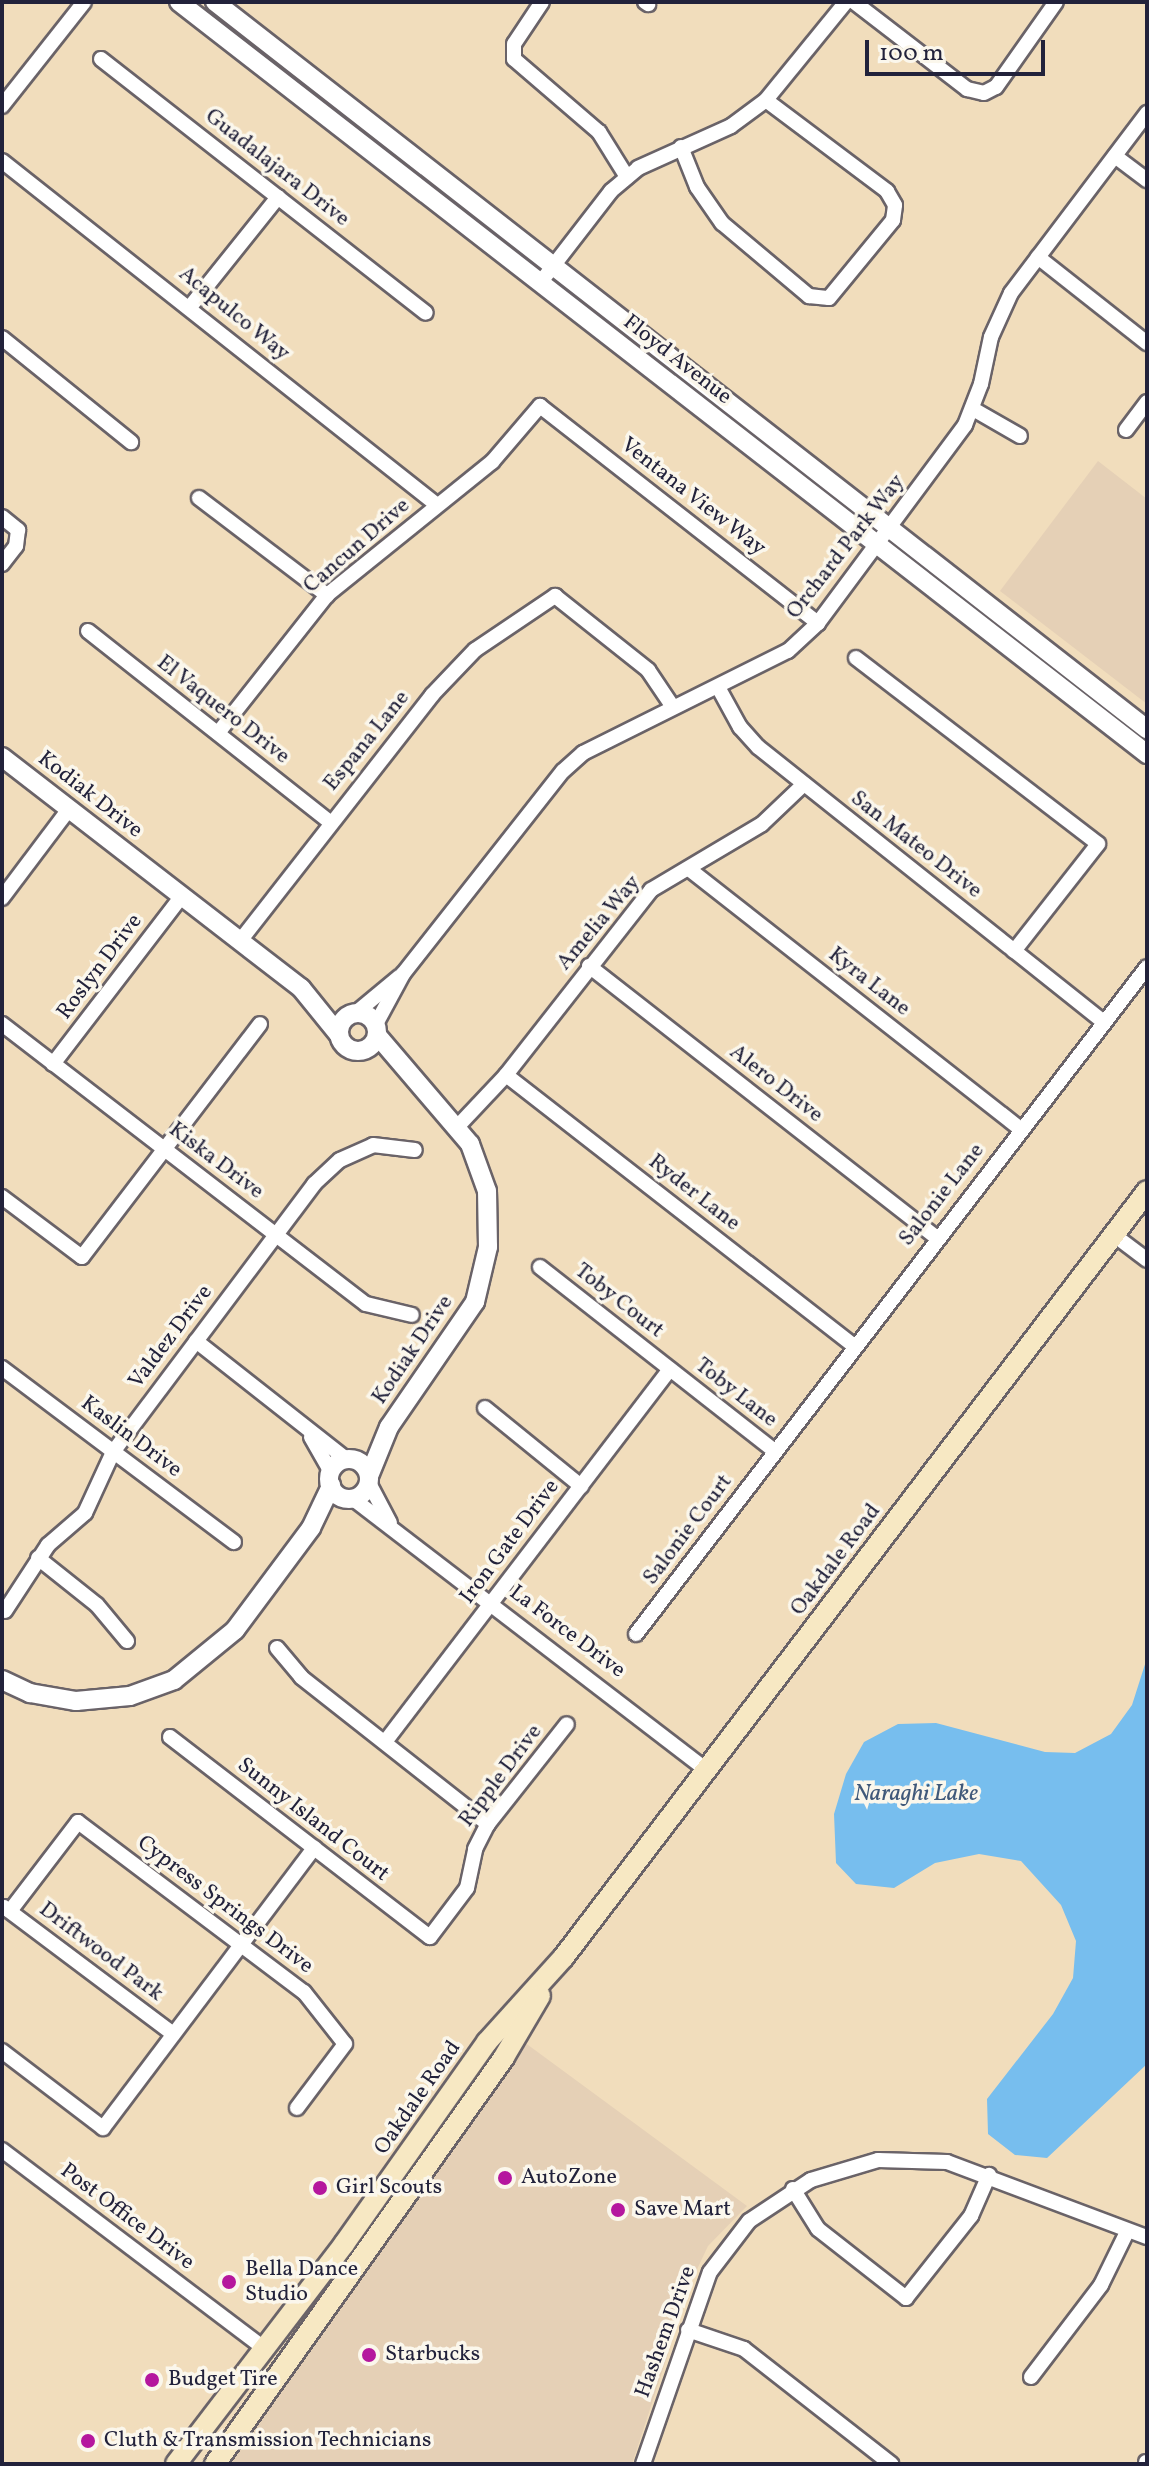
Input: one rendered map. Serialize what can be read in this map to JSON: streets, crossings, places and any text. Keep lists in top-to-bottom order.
{
  "streets": {
    "main road": ["Oakdale Road"],
    "street": [
      "Guadalajara Drive",
      "Acapulco Way",
      "Floyd Avenue",
      "Ventana View Way",
      "Cancun Drive",
      "Orchard Park Way",
      "El Vaquero Drive",
      "Espana Lane",
      "Kodiak Drive",
      "San Mateo Drive",
      "Amelia Way",
      "Roslyn Drive",
      "Kyra Lane",
      "Alero Drive",
      "Kiska Drive",
      "Ryder Lane",
      "Salonie Lane",
      "Toby Court",
      "Valdez Drive",
      "Toby Lane",
      "Kaslin Drive",
      "Salonie Court",
      "Iron Gate Drive",
      "La Force Drive",
      "Ripple Drive",
      "Sunny Island Court",
      "Cypress Springs Drive",
      "Driftwood Park",
      "Post Office Drive",
      "Hashem Drive"
    ]
  },
  "crossings": [
    ["Acapulco Way", "Cancun Drive"],
    ["Floyd Avenue", "Orchard Park Way"],
    ["Ventana View Way", "Cancun Drive"],
    ["Ventana View Way", "Orchard Park Way"],
    ["Cancun Drive", "El Vaquero Drive"],
    ["Orchard Park Way", "Espana Lane"],
    ["Orchard Park Way", "Kodiak Drive"],
    ["Orchard Park Way", "San Mateo Drive"],
    ["El Vaquero Drive", "Espana Lane"],
    ["Espana Lane", "Kodiak Drive"],
    ["Kodiak Drive", "Amelia Way"],
    ["Kodiak Drive", "Roslyn Drive"],
    ["Kodiak Drive", "La Force Drive"],
    ["San Mateo Drive", "Amelia Way"],
    ["San Mateo Drive", "Salonie Lane"],
    ["Amelia Way", "Kyra Lane"],
    ["Amelia Way", "Alero Drive"],
    ["Amelia Way", "Ryder Lane"],
    ["Roslyn Drive", "Kiska Drive"],
    ["Kyra Lane", "Salonie Lane"],
    ["Alero Drive", "Salonie Lane"],
    ["Kiska Drive", "Valdez Drive"],
    ["Ryder Lane", "Salonie Lane"],
    ["Salonie Lane", "Toby Lane"],
    ["Salonie Lane", "Salonie Court"],
    ["Toby Court", "Toby Lane"],
    ["Toby Court", "Iron Gate Drive"],
    ["Valdez Drive", "Kaslin Drive"],
    ["Valdez Drive", "La Force Drive"],
    ["Toby Lane", "Salonie Court"],
    ["Toby Lane", "Iron Gate Drive"],
    ["Iron Gate Drive", "La Force Drive"],
    ["Oakdale Road", "La Force Drive"],
    ["Oakdale Road", "Post Office Drive"],
    ["Ripple Drive", "Sunny Island Court"],
    ["Cypress Springs Drive", "Driftwood Park"]
  ],
  "water": ["Naraghi Lake"],
  "places": [
    "AutoZone",
    "Girl Scouts",
    "Save Mart",
    "Bella Dance Studio",
    "Starbucks",
    "Budget Tire",
    "Cluth & Transmission Technicians"
  ],
  "scale_bar": "100 m"
}
